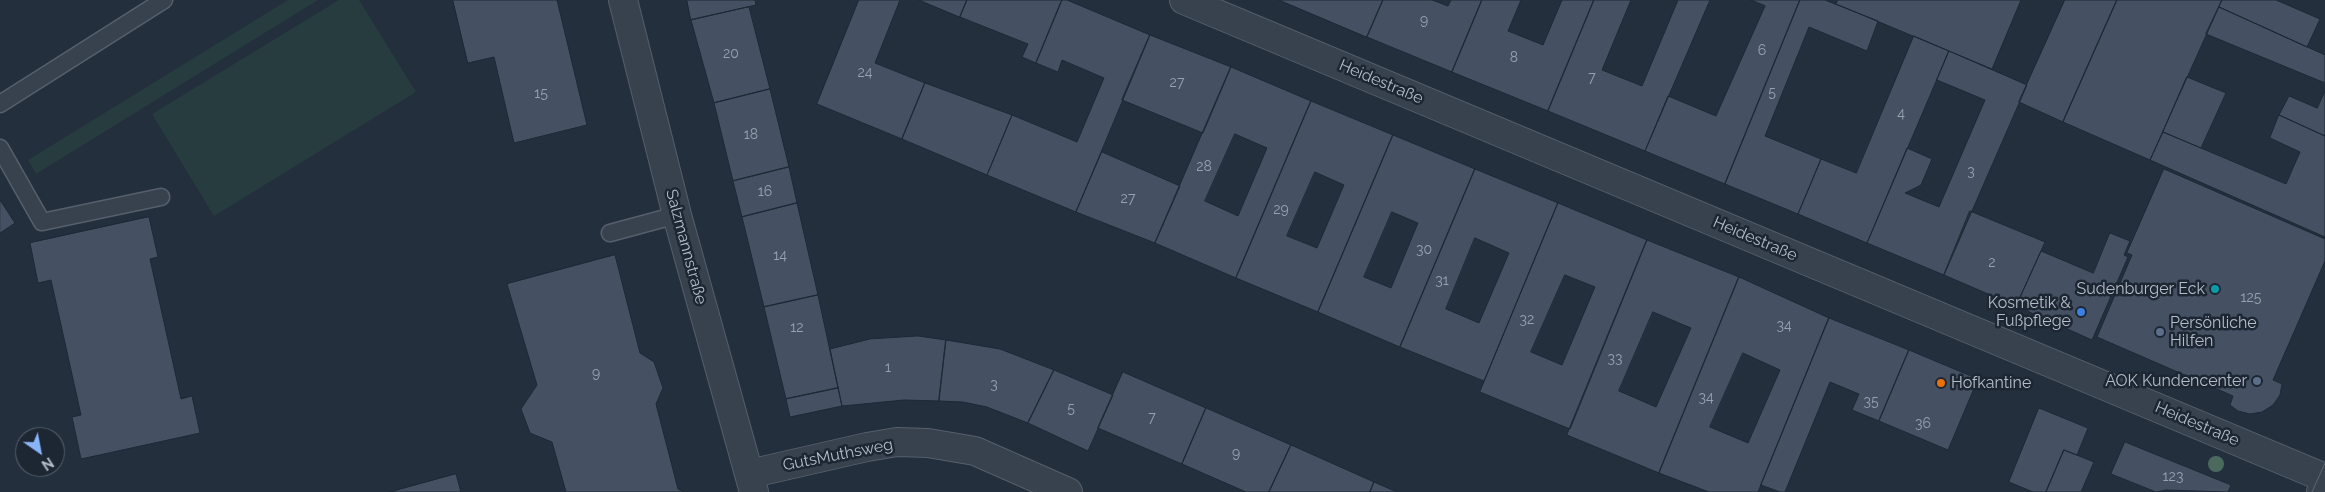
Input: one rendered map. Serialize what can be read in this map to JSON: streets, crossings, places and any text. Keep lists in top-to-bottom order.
{
  "streets": {
    "street": ["Heidestraße", "Salzmannstraße", "GutsMuthsweg"]
  },
  "crossings": [
    ["Salzmannstraße", "GutsMuthsweg"]
  ],
  "places": [
    "Sudenburger Eck",
    "Kosmetik & Fußpflege",
    "Persönliche Hilfen",
    "AOK Kundencenter",
    "Hofkantine"
  ],
  "house_numbers": [
    "9",
    "6",
    "20",
    "8",
    "24",
    "7",
    "27",
    "5",
    "15",
    "4",
    "18",
    "28",
    "3",
    "16",
    "27",
    "29",
    "30",
    "14",
    "2",
    "31",
    "125",
    "32",
    "34",
    "12",
    "33",
    "1",
    "9",
    "3",
    "34",
    "35",
    "5",
    "7",
    "36",
    "9",
    "123"
  ],
  "north": "bottom right"
}
